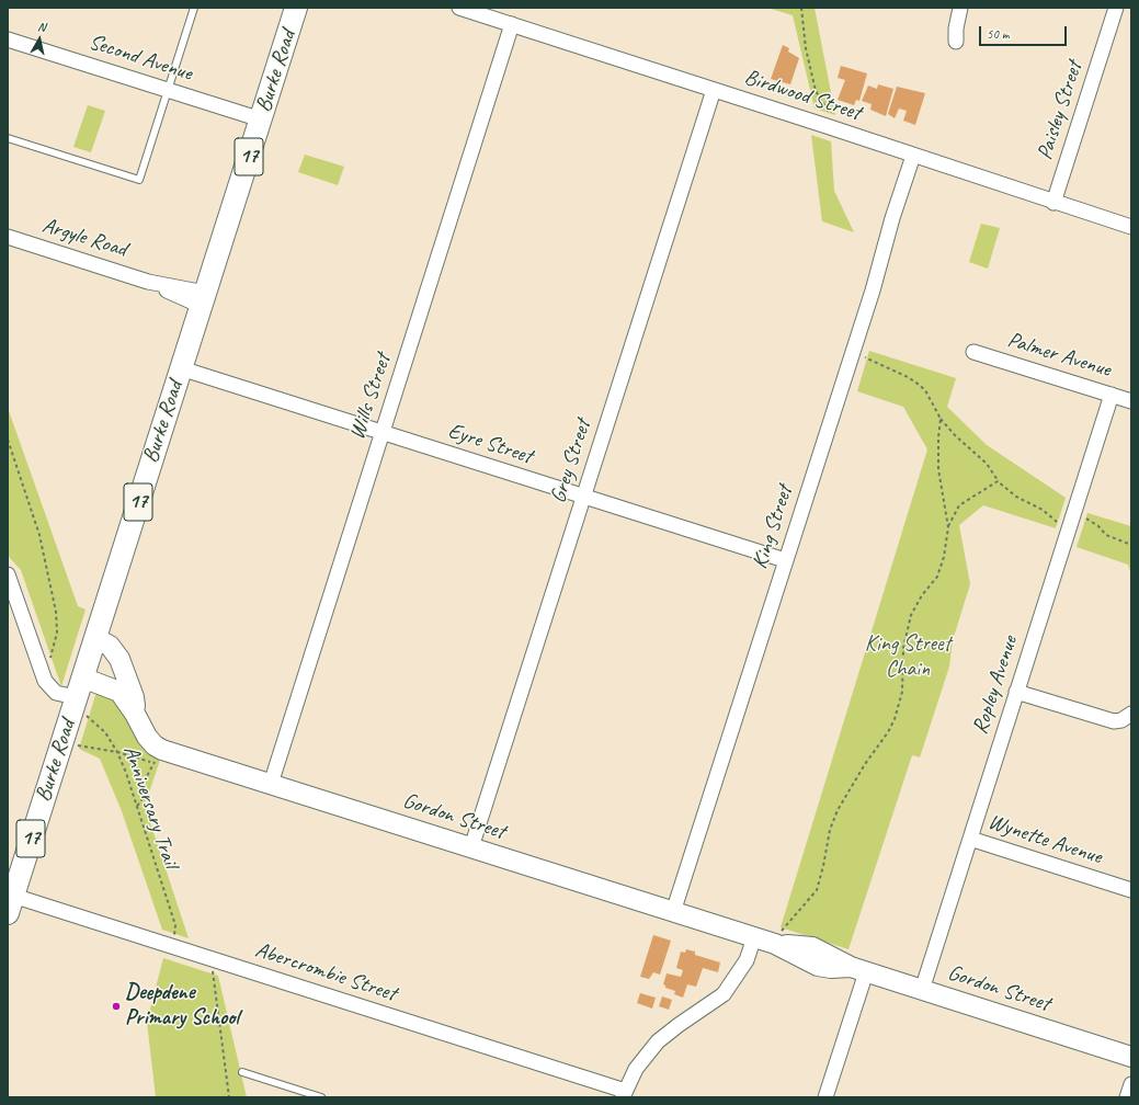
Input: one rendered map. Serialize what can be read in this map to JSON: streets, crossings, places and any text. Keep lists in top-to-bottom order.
{
  "streets": {
    "main road": ["Burke Road", "17"],
    "street": [
      "Second Avenue",
      "Birdwood Street",
      "Paisley Street",
      "Argyle Road",
      "Palmer Avenue",
      "Wills Street",
      "Eyre Street",
      "Grey Street",
      "King Street",
      "Ropley Avenue",
      "Gordon Street",
      "Wynette Avenue",
      "Abercrombie Street"
    ],
    "path": ["Anniversary Trail"]
  },
  "crossings": [
    ["Second Avenue", "Burke Road"],
    ["Burke Road", "Argyle Road"],
    ["Burke Road", "Eyre Street"],
    ["Burke Road", "Anniversary Trail"],
    ["Burke Road", "Gordon Street"],
    ["Burke Road", "Abercrombie Street"],
    ["Birdwood Street", "Paisley Street"],
    ["Birdwood Street", "Wills Street"],
    ["Birdwood Street", "Grey Street"],
    ["Birdwood Street", "King Street"],
    ["Palmer Avenue", "Ropley Avenue"],
    ["Wills Street", "Eyre Street"],
    ["Wills Street", "Gordon Street"],
    ["Eyre Street", "Grey Street"],
    ["Eyre Street", "King Street"],
    ["Grey Street", "Gordon Street"],
    ["King Street", "Gordon Street"],
    ["Ropley Avenue", "Gordon Street"],
    ["Ropley Avenue", "Wynette Avenue"],
    ["Anniversary Trail", "Gordon Street"],
    ["Anniversary Trail", "Abercrombie Street"]
  ],
  "parks": ["King Street Chain"],
  "places": ["Deepdene Primary School"],
  "scale_bar": "50 m",
  "north": "top"
}
